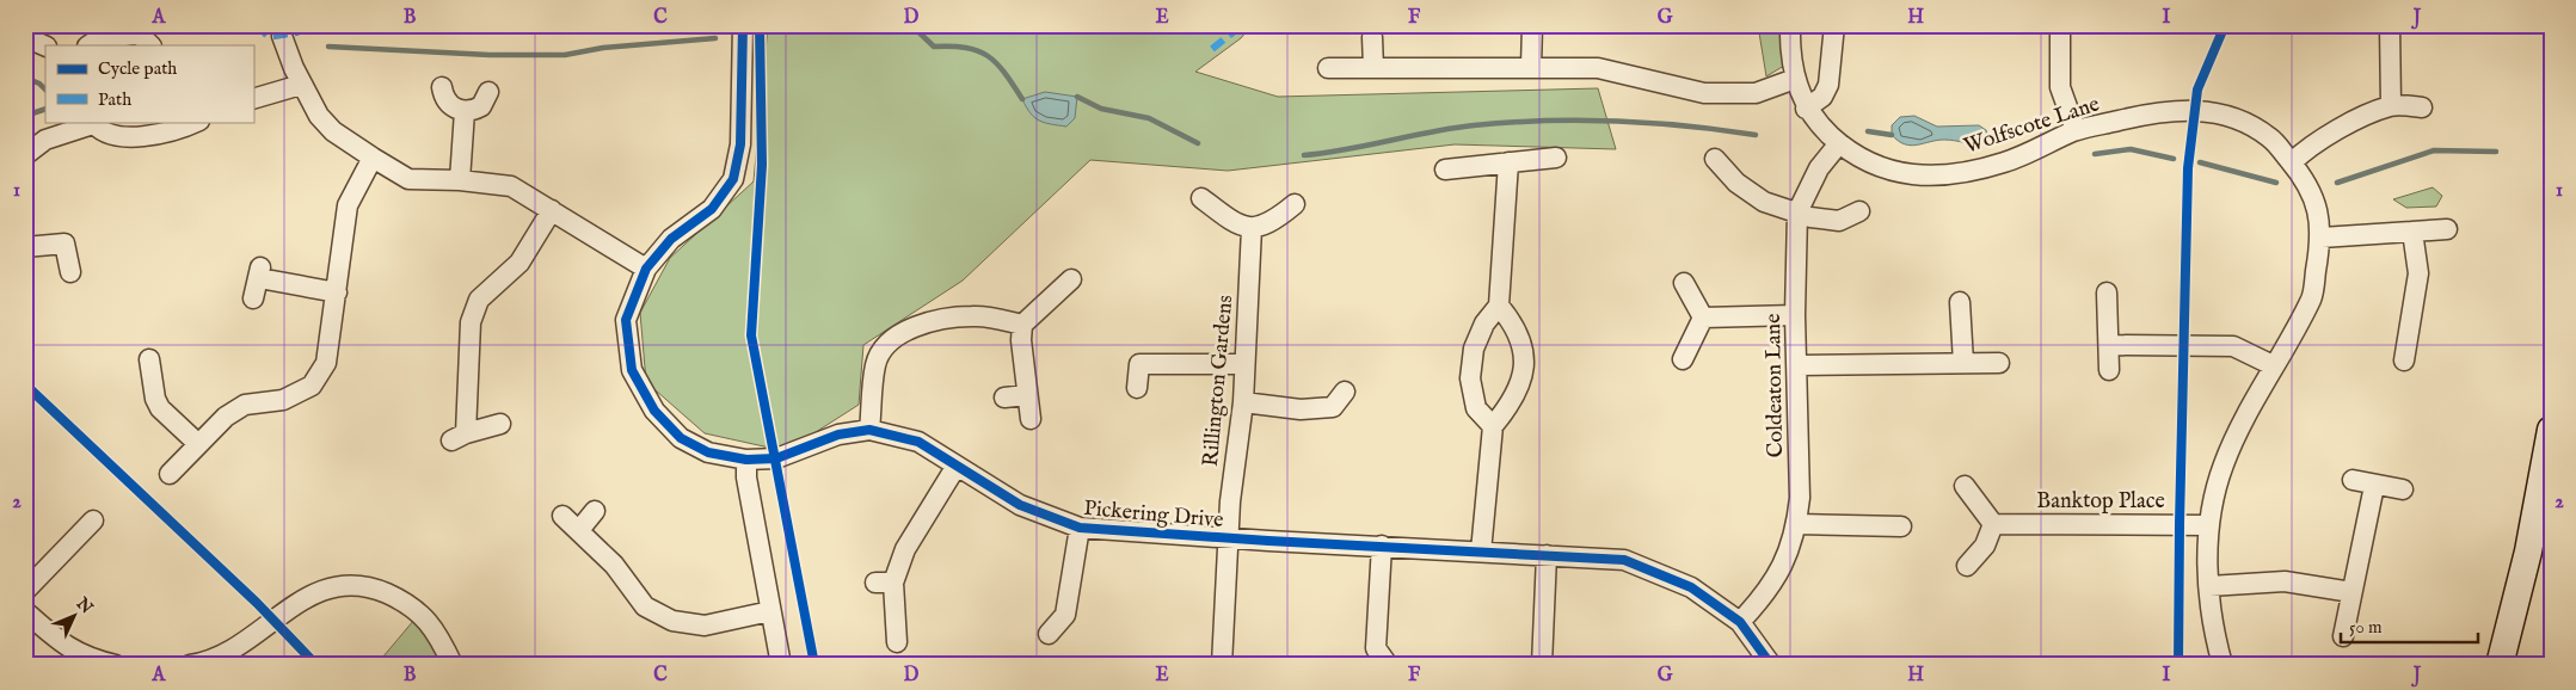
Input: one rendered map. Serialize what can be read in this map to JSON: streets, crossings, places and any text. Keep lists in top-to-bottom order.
{
  "streets": {
    "street": [
      "Wolfscote Lane",
      "Rillington Gardens",
      "Coldeaton Lane",
      "Banktop Place",
      "Pickering Drive"
    ]
  },
  "crossings": [
    ["Wolfscote Lane", "Coldeaton Lane"],
    ["Wolfscote Lane", "Banktop Place"],
    ["Rillington Gardens", "Pickering Drive"],
    ["Coldeaton Lane", "Pickering Drive"]
  ],
  "legend": ["Cycle path", "Path"],
  "scale_bar": "50 m",
  "north": "top right",
  "grid": {
    "columns": [
      "A",
      "B",
      "C",
      "D",
      "E",
      "F",
      "G",
      "H",
      "I",
      "J"
    ],
    "rows": ["1", "2"]
  }
}
